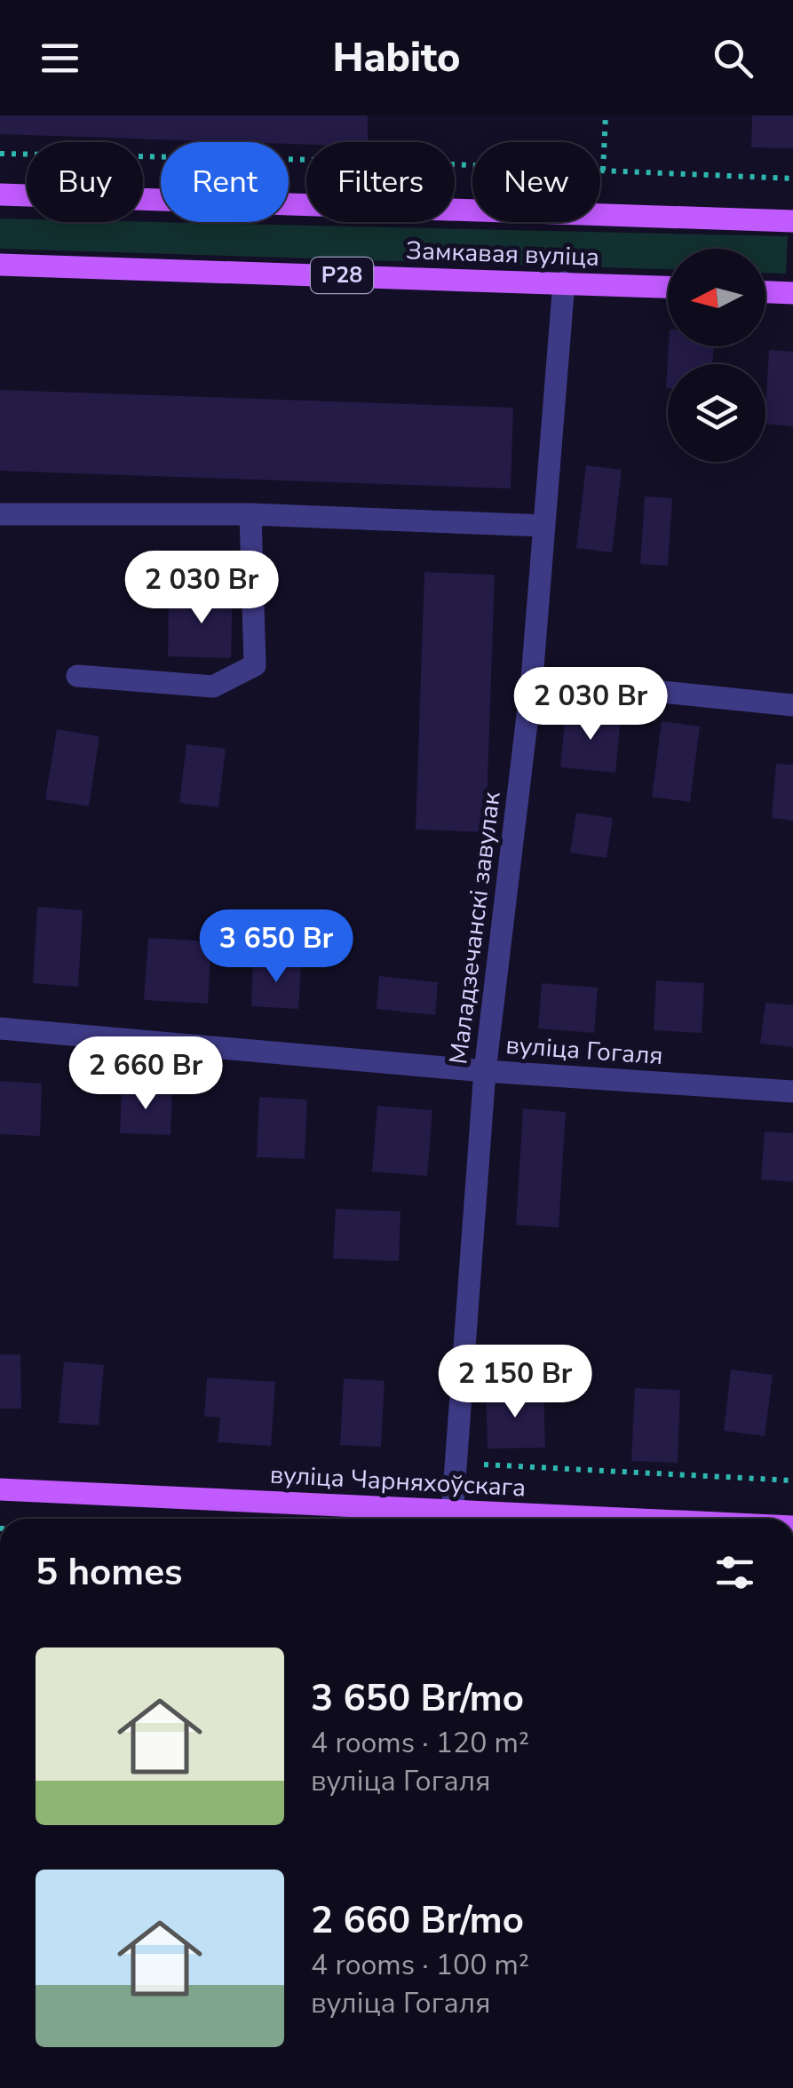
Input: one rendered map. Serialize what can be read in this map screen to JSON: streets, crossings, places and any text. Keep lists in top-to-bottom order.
{
  "streets": {
    "main road": ["Замкавая вуліца", "Р28", "вуліца Чарняхоўскага"],
    "street": ["Маладзечанскі завулак", "вуліца Гогаля"]
  },
  "crossings": [
    ["Замкавая вуліца", "Маладзечанскі завулак"],
    ["Маладзечанскі завулак", "вуліца Гогаля"]
  ],
  "north": "left",
  "page": {
    "header": "Habito",
    "chip": [
      "Buy",
      "Rent",
      "Filters",
      "New"
    ],
    "price": [
      "2 030 Br",
      "2 030 Br",
      "3 650 Br",
      "2 660 Br",
      "2 150 Br"
    ],
    "heading": "5 homes",
    "list": [
      {
        "name": "3 650 Br/mo",
        "note": "4 rooms · 120 m² · вуліца Гогаля"
      },
      {
        "name": "2 660 Br/mo",
        "note": "4 rooms · 100 m² · вуліца Гогаля"
      }
    ]
  }
}
